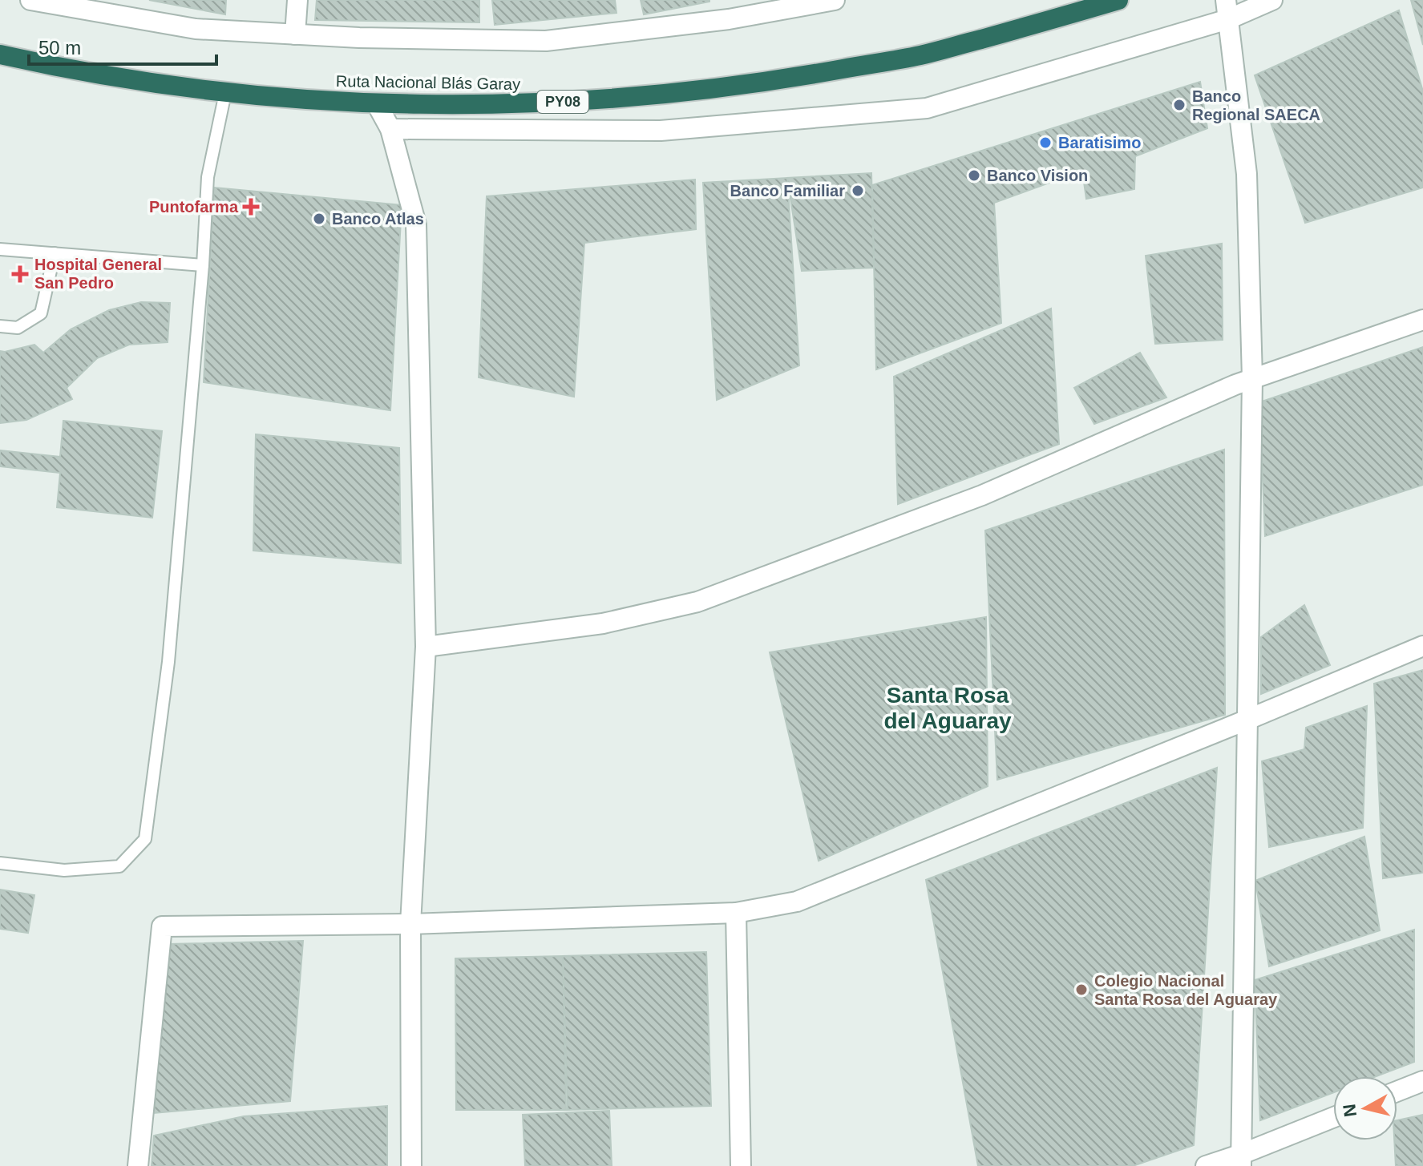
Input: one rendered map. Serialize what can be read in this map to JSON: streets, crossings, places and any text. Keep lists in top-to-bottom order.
{
  "streets": {
    "highway": ["Ruta Nacional Blás Garay", "PY08"]
  },
  "districts": ["Santa Rosa del Aguaray"],
  "places": {
    "other": [
      "Banco Regional SAECA",
      "Baratisimo",
      "Banco Vision",
      "Banco Familiar",
      "Banco Atlas",
      "Colegio Nacional Santa Rosa del Aguaray"
    ],
    "health": ["Puntofarma", "Hospital General San Pedro"]
  },
  "scale_bar": "50 m",
  "north": "left"
}
